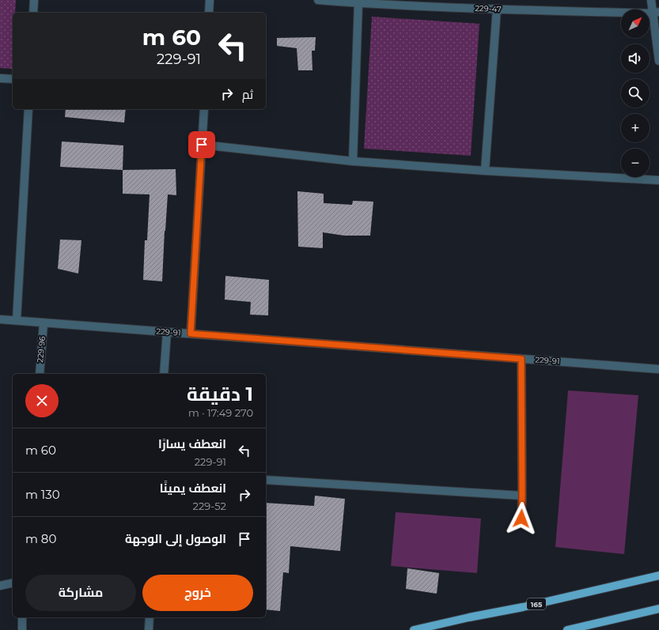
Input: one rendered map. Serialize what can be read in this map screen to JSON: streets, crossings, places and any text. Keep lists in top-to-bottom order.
{
  "streets": {
    "main road": ["165"],
    "street": ["229-47", "229-91", "229-96"]
  },
  "crossings": [
    ["229-91", "229-96"]
  ],
  "north": "top right",
  "page": {
    "map_buttons": ["+", "−"],
    "turn": ["60 m", "229-91"],
    "then": "ثم",
    "heading": ["1 دقيقة", "270 m · 17:49"],
    "list": [
      {
        "name": "انعطف يسارًا",
        "note": "229-91",
        "value": "60 m"
      },
      {
        "name": "انعطف يمينًا",
        "note": "229-52",
        "value": "130 m"
      },
      {
        "name": "الوصول إلى الوجهة",
        "value": "80 m"
      }
    ],
    "buttons": ["خروج", "مشاركة"]
  }
}
